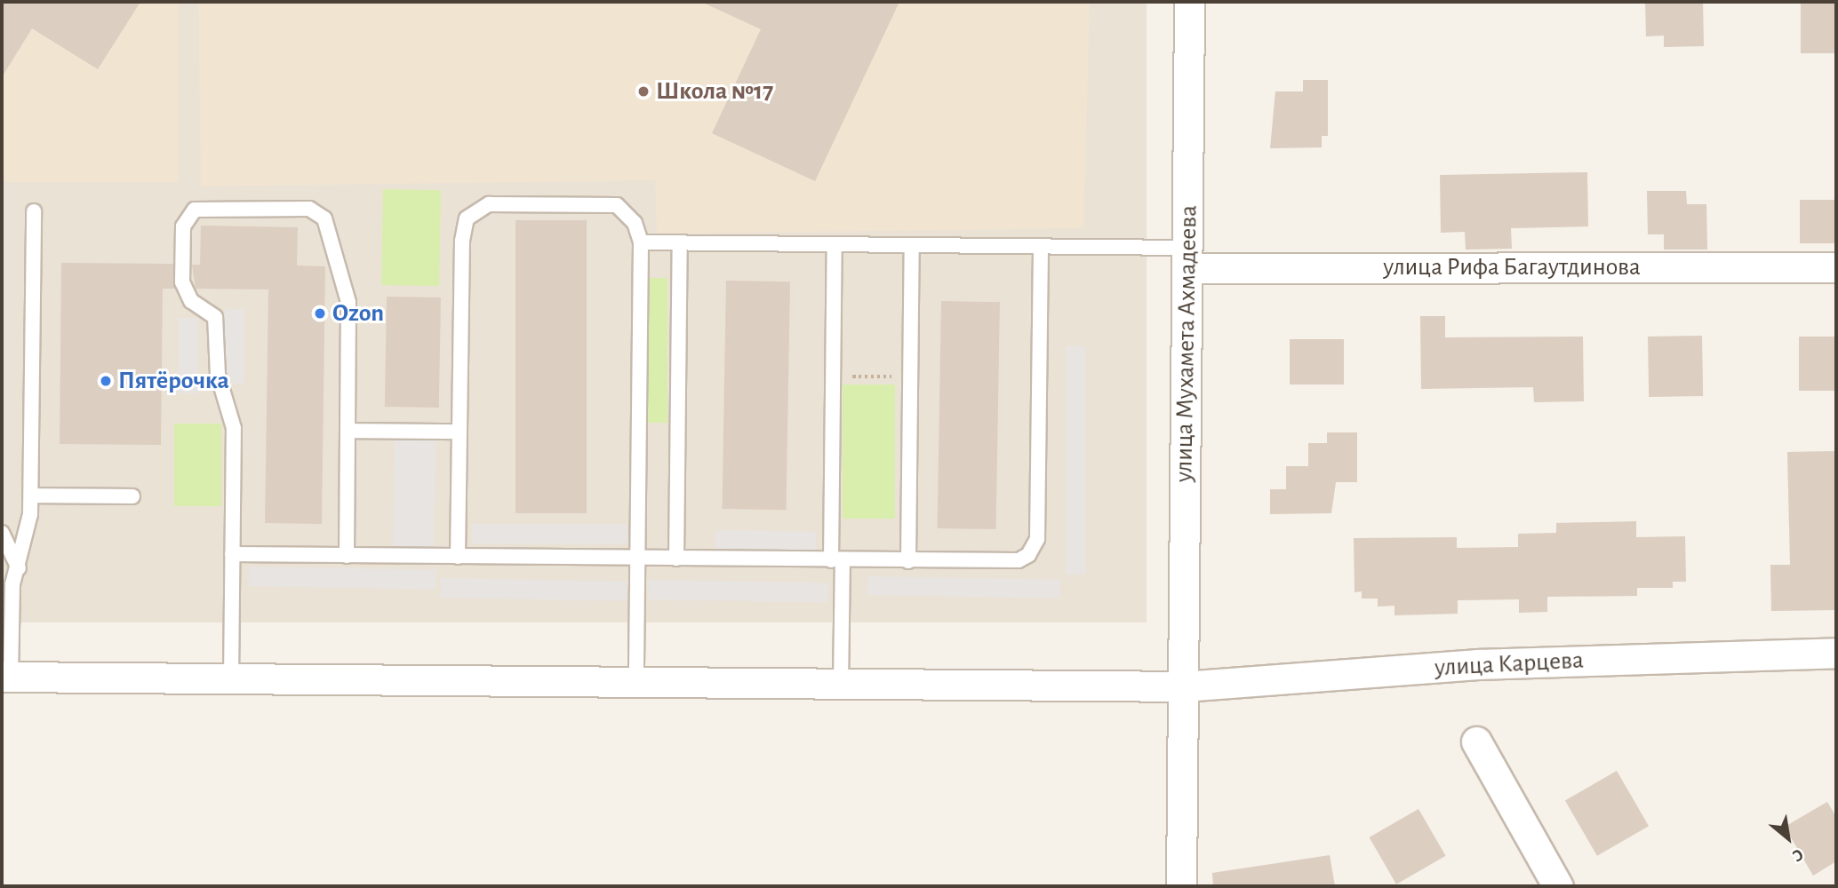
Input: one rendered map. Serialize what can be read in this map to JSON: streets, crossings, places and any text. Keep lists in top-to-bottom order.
{
  "streets": {
    "street": ["улица Рифа Багаутдинова", "улица Мухамета Ахмадеева", "улица Карцева"]
  },
  "crossings": [
    ["улица Рифа Багаутдинова", "улица Мухамета Ахмадеева"],
    ["улица Мухамета Ахмадеева", "улица Карцева"]
  ],
  "places": ["Школа №17", "Ozon", "Пятёрочка"],
  "north": "bottom right"
}
